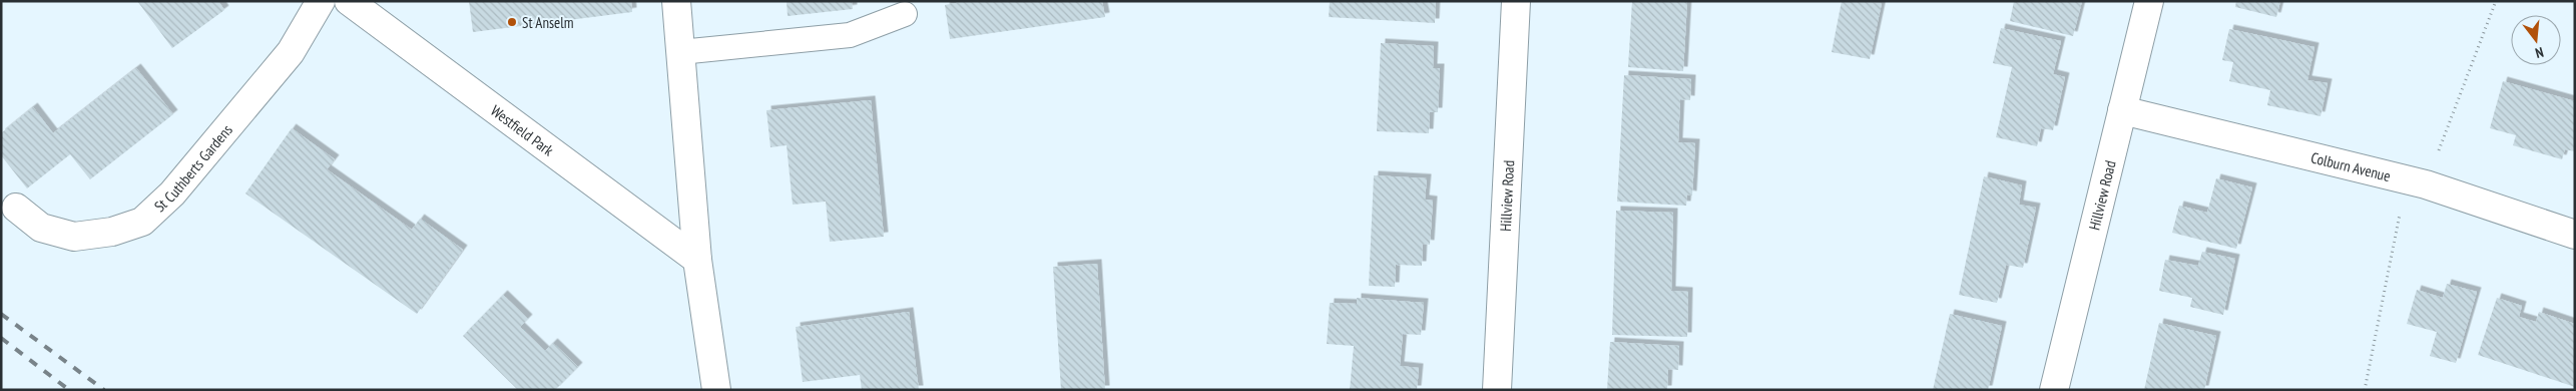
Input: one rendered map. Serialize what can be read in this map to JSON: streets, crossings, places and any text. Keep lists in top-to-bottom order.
{
  "streets": {
    "street": [
      "Westfield Park",
      "Colburn Avenue",
      "St Cuthberts Gardens",
      "Hillview Road"
    ]
  },
  "crossings": [
    ["Colburn Avenue", "Hillview Road"]
  ],
  "places": ["St Anselm"],
  "north": "bottom"
}
